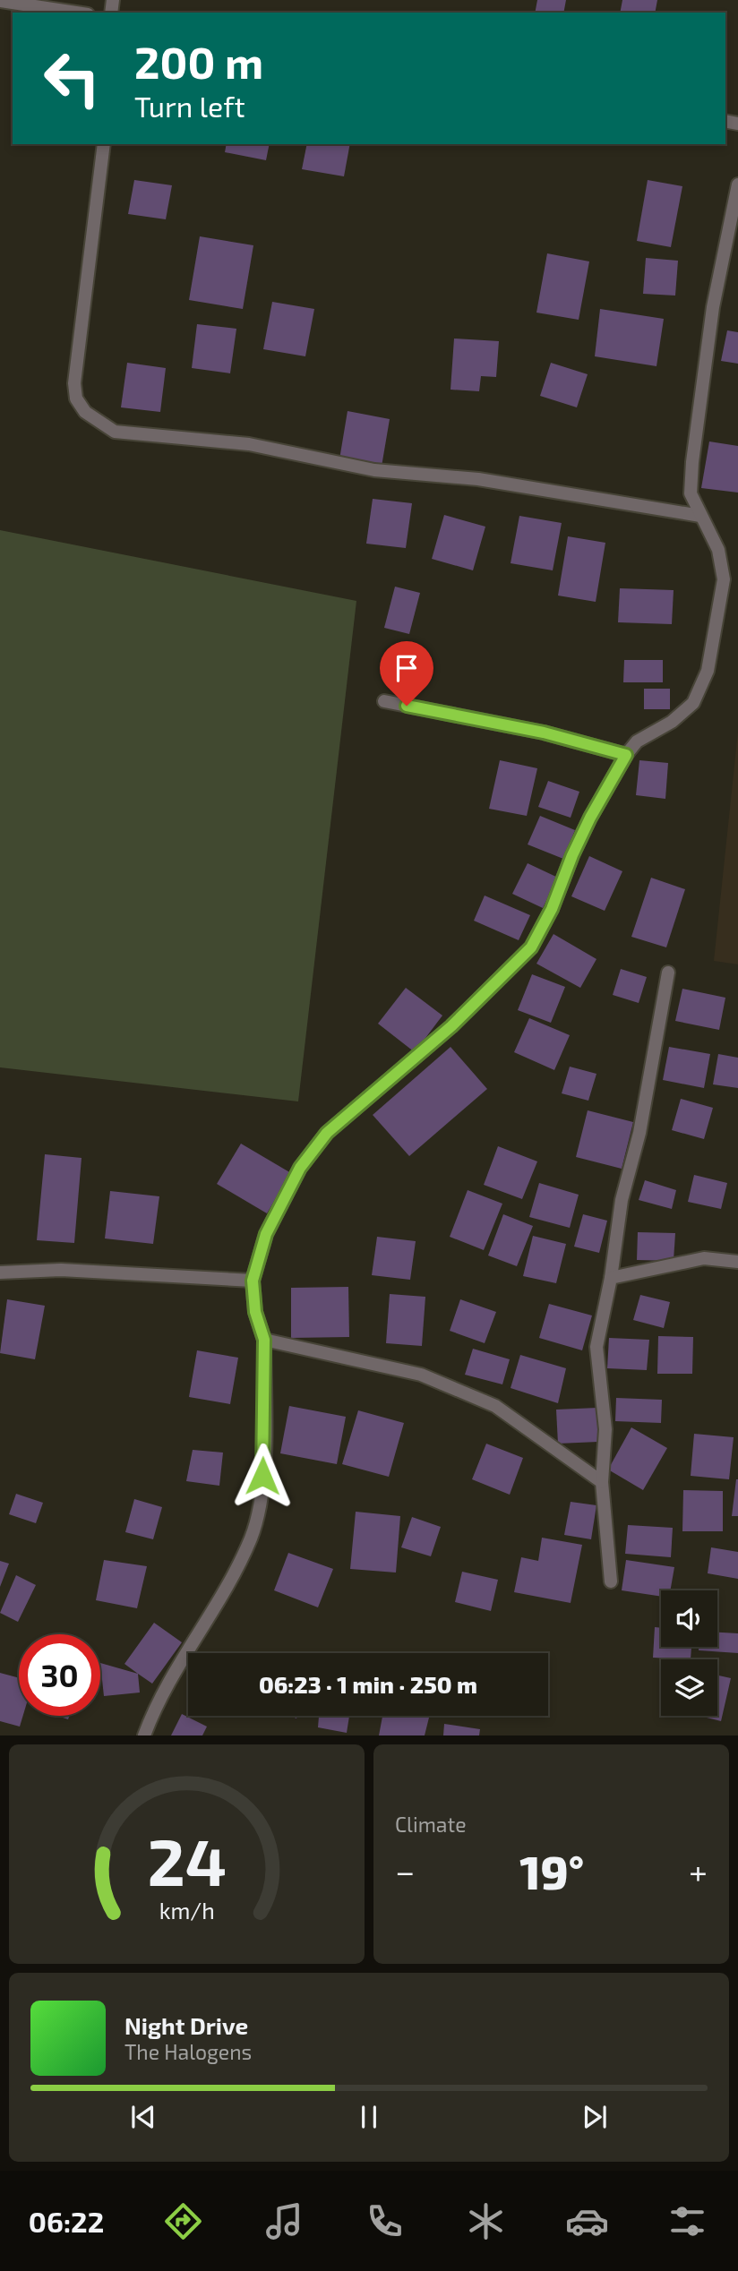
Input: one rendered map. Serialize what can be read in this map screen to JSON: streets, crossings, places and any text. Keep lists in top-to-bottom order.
{
  "page": {
    "turn": ["200 m", "Turn left"],
    "limit": "30",
    "trip": "06:23 · 1 min · 250 m",
    "tile": "Climate",
    "heat": ["−", "19°", "+"],
    "song": ["Night Drive", "The Halogens"],
    "tabs": "06:22",
    "gauge": ["24", "km/h"]
  }
}
